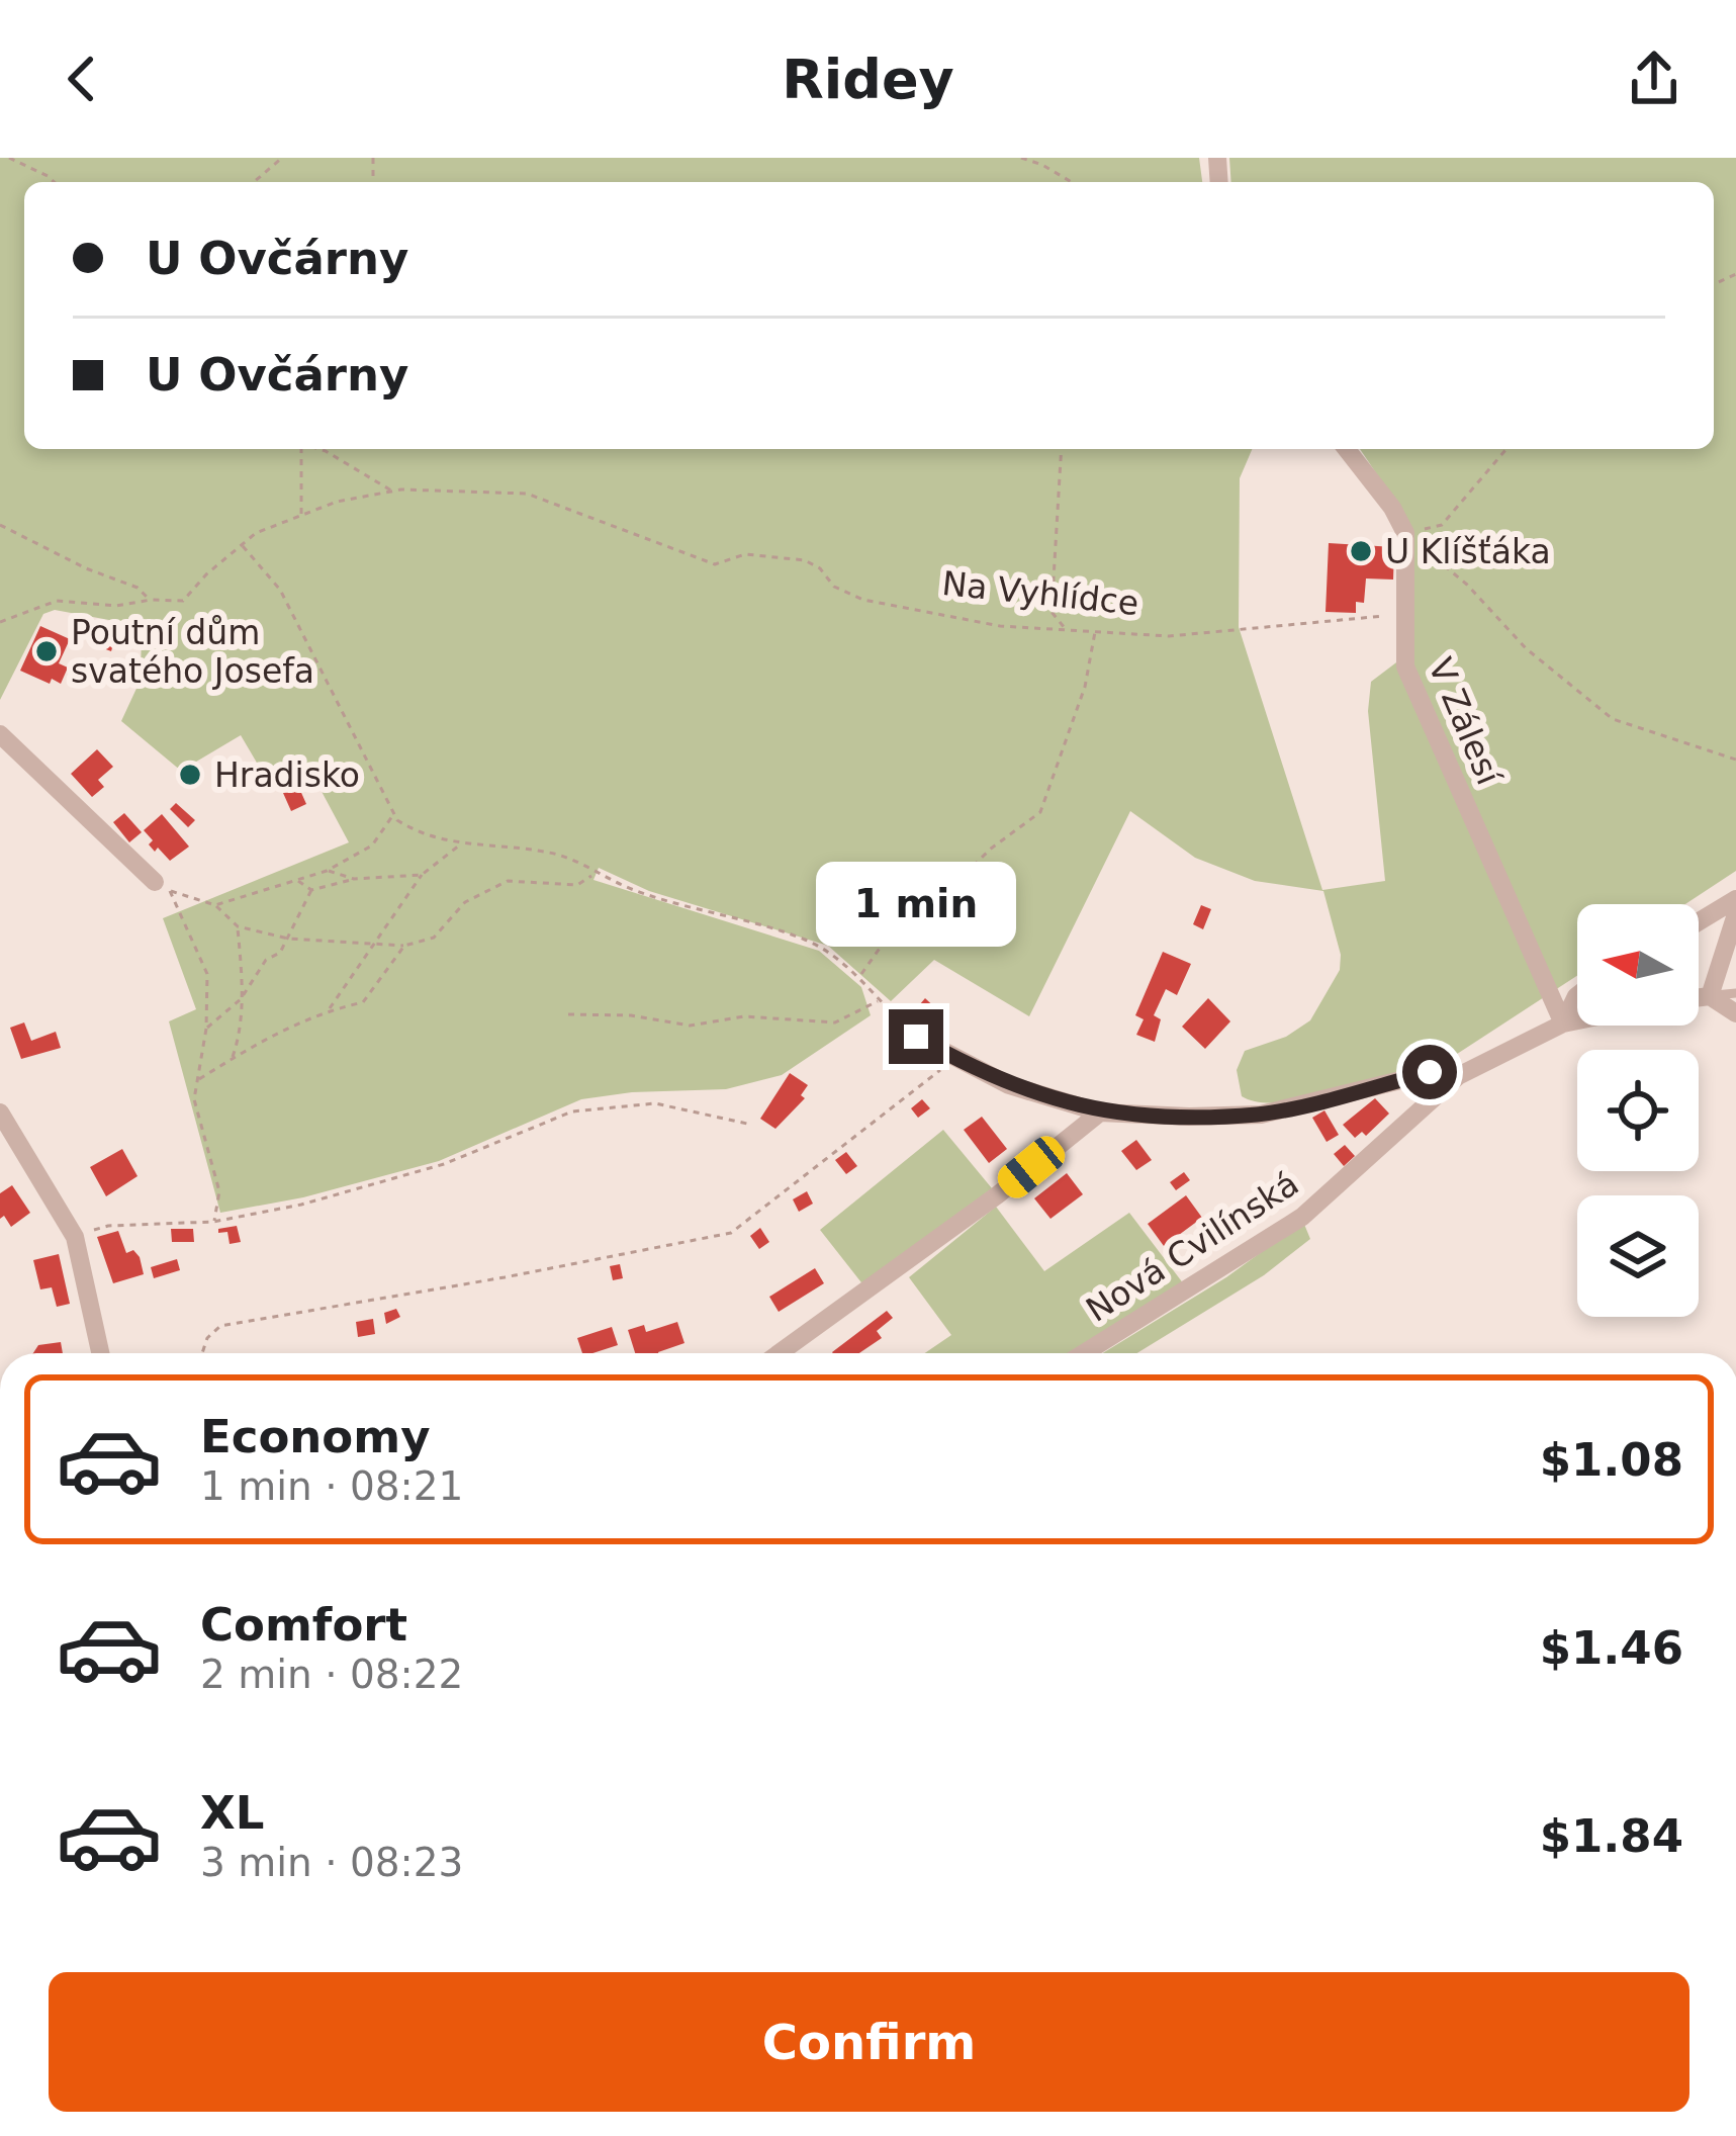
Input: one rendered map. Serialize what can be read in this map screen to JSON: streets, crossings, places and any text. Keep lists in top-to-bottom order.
{
  "streets": {
    "street": ["V Zálesí", "Nová Cvilínská"],
    "path": ["Na Vyhlídce"]
  },
  "crossings": [
    ["Na Vyhlídce", "V Zálesí"]
  ],
  "places": ["U Klíšťáka", "Poutní dům svatého Josefa", "Hradisko"],
  "north": "left",
  "page": {
    "header": "Ridey",
    "banner": ["U Ovčárny", "U Ovčárny"],
    "bubble": "1 min",
    "list": [
      {
        "name": "Economy",
        "note": "1 min · 08:21",
        "value": "$1.08"
      },
      {
        "name": "Comfort",
        "note": "2 min · 08:22",
        "value": "$1.46"
      },
      {
        "name": "XL",
        "note": "3 min · 08:23",
        "value": "$1.84"
      }
    ],
    "buttons": "Confirm"
  }
}
